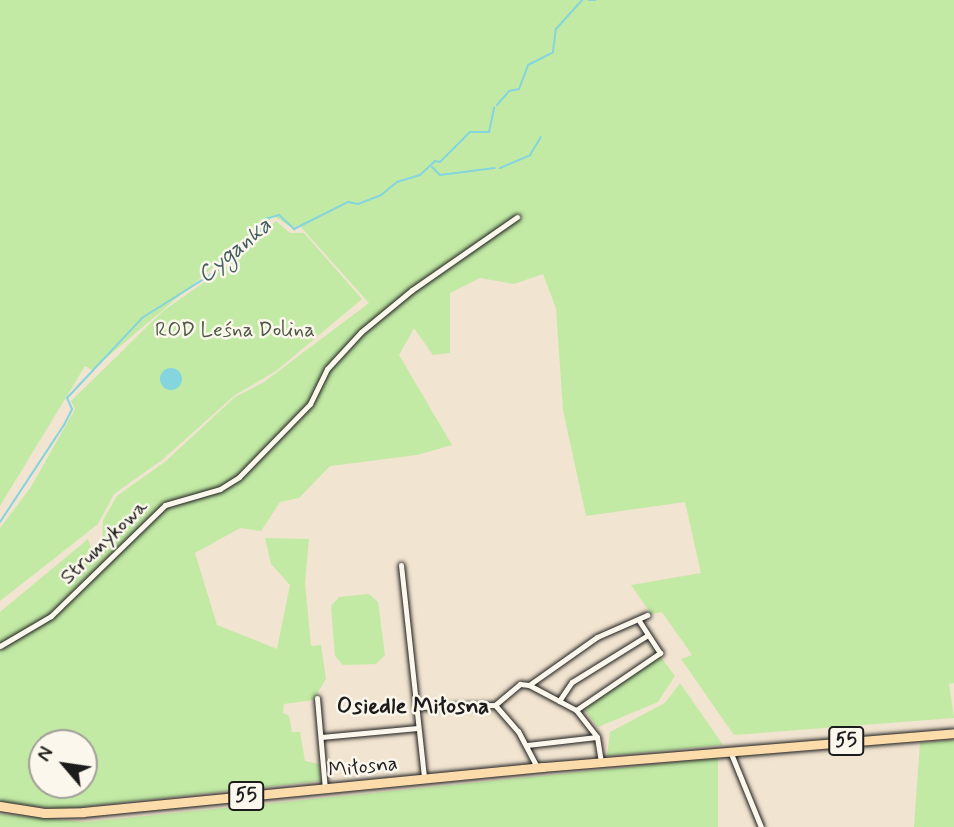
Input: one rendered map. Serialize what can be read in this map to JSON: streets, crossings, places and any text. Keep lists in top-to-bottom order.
{
  "streets": {
    "main road": ["55", "Miłosna"],
    "street": ["Strumykowa"]
  },
  "crossings": [
    ["55", "Miłosna"]
  ],
  "districts": ["Osiedle Miłosna"],
  "water": ["Cyganka"],
  "parks": ["ROD Leśna Dolina"],
  "north": "top left"
}
